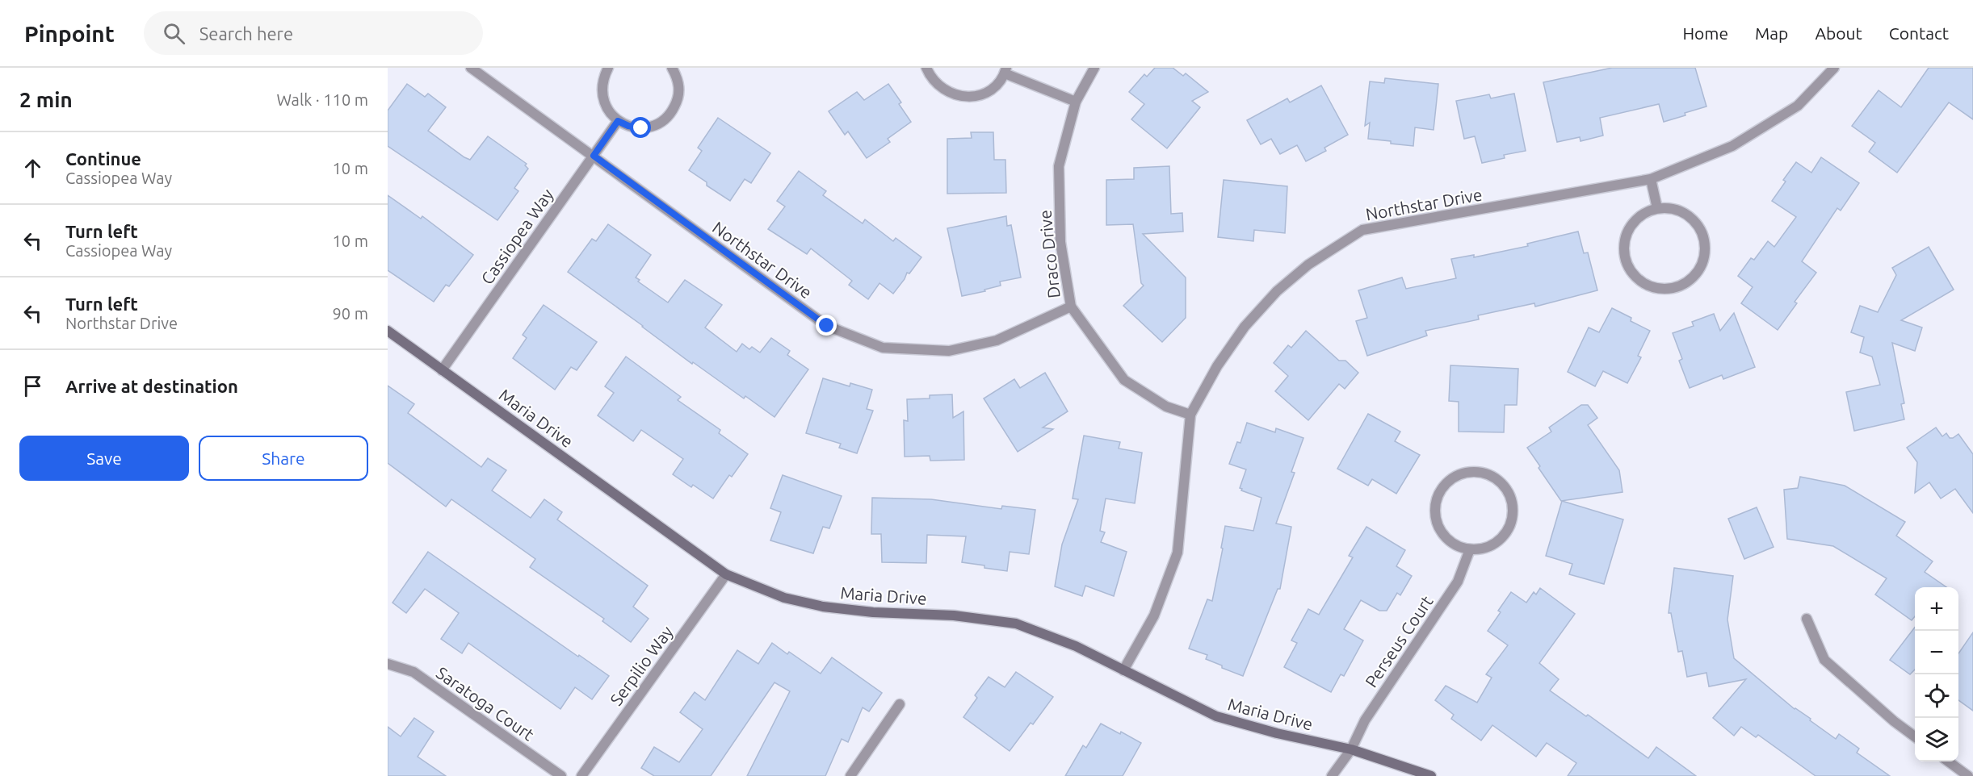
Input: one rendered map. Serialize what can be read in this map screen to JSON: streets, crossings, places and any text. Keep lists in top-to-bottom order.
{
  "streets": {
    "street": [
      "Northstar Drive",
      "Cassiopea Way",
      "Draco Drive",
      "Maria Drive",
      "Perseus Court",
      "Serpilio Way",
      "Saratoga Court"
    ]
  },
  "crossings": [
    ["Northstar Drive", "Cassiopea Way"],
    ["Northstar Drive", "Draco Drive"],
    ["Northstar Drive", "Maria Drive"],
    ["Cassiopea Way", "Maria Drive"],
    ["Maria Drive", "Perseus Court"],
    ["Maria Drive", "Serpilio Way"]
  ],
  "page": {
    "header": "Pinpoint",
    "search": "Search here",
    "nav": [
      "Home",
      "Map",
      "About",
      "Contact"
    ],
    "heading": ["2 min", "Walk · 110 m"],
    "list": [
      ["Continue", "Cassiopea Way", "10 m"],
      ["Turn left", "Cassiopea Way", "10 m"],
      ["Turn left", "Northstar Drive", "90 m"],
      "Arrive at destination"
    ],
    "buttons": ["Save", "Share"],
    "map_buttons": ["+", "−"]
  }
}
